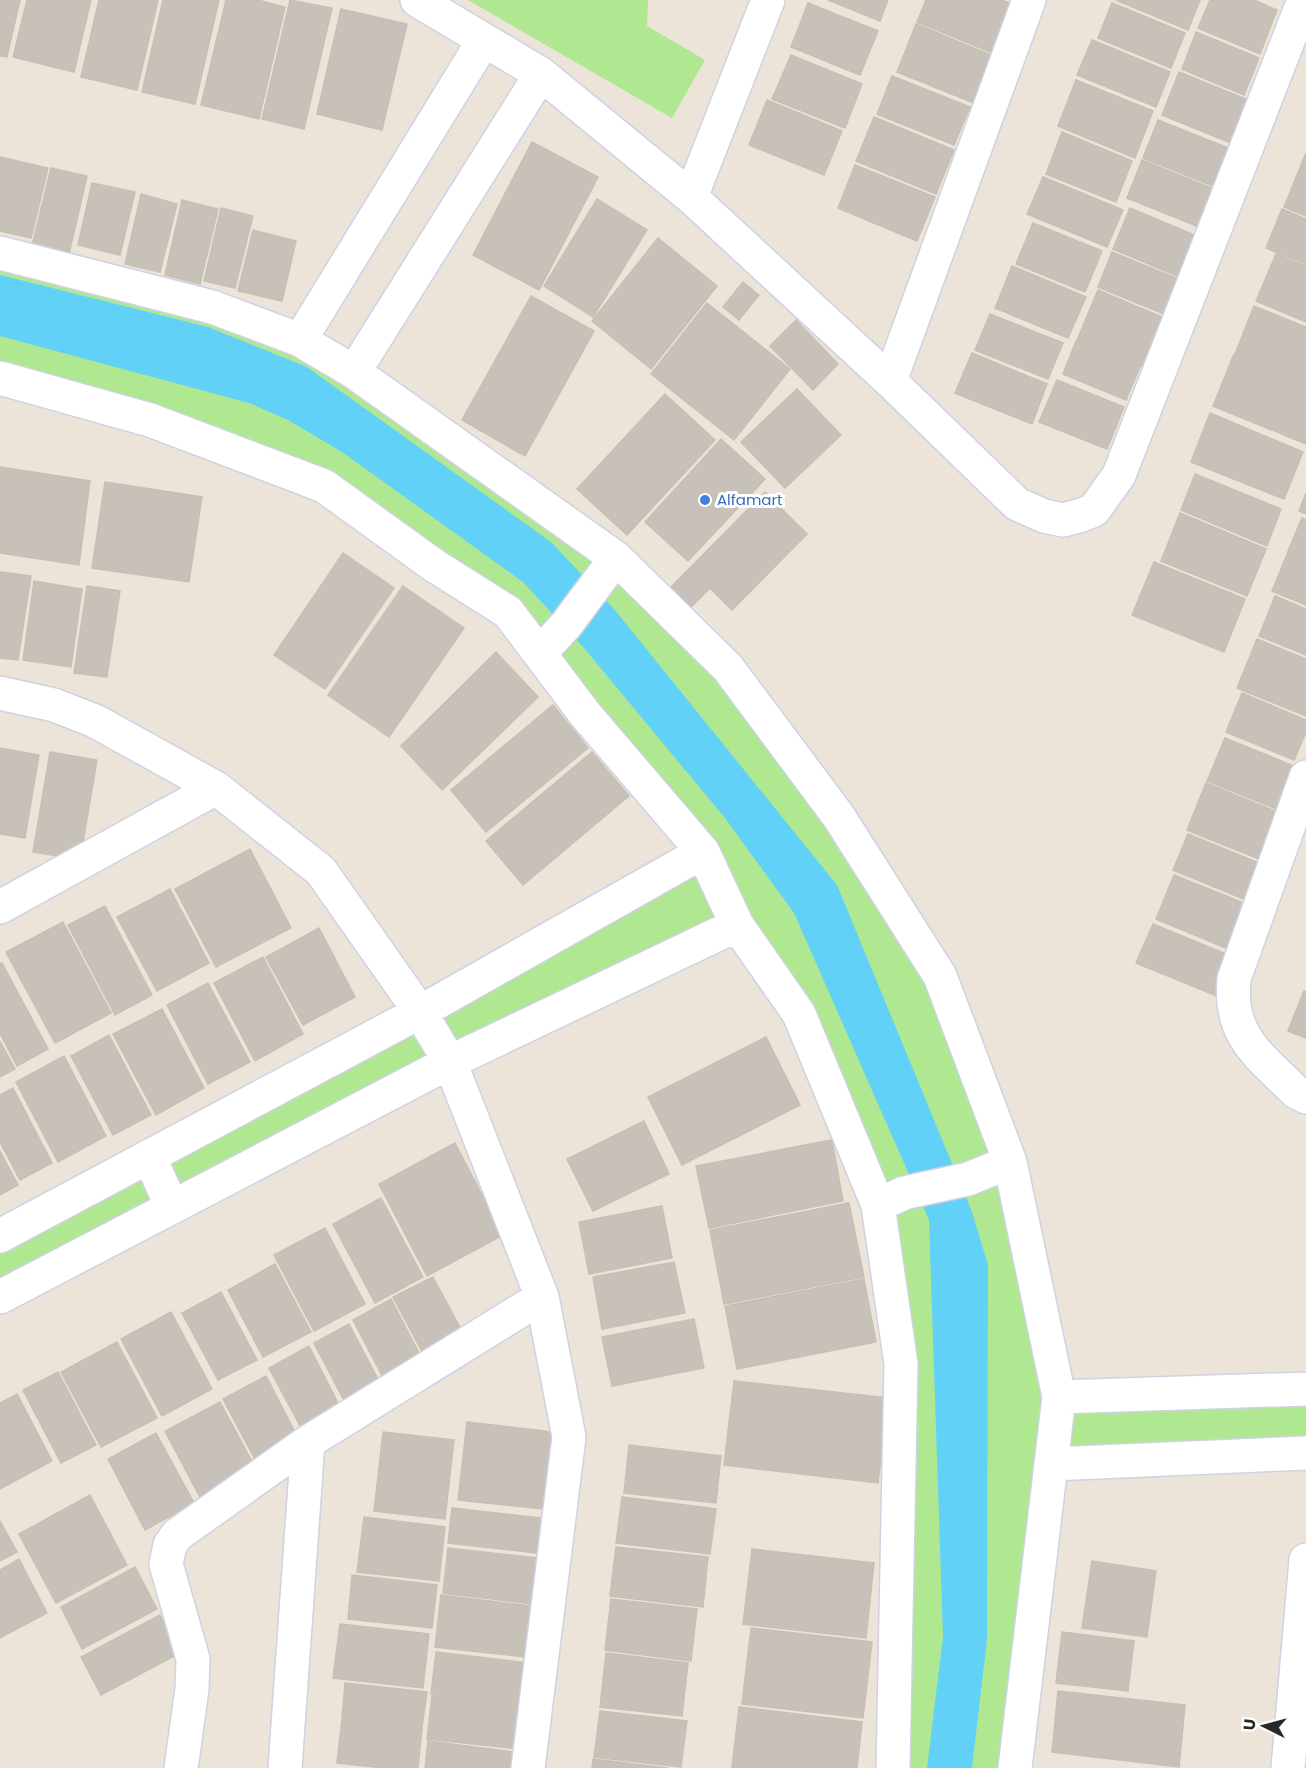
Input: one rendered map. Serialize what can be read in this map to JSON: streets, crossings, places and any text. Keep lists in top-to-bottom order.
{
  "places": ["Alfamart"],
  "north": "left"
}
